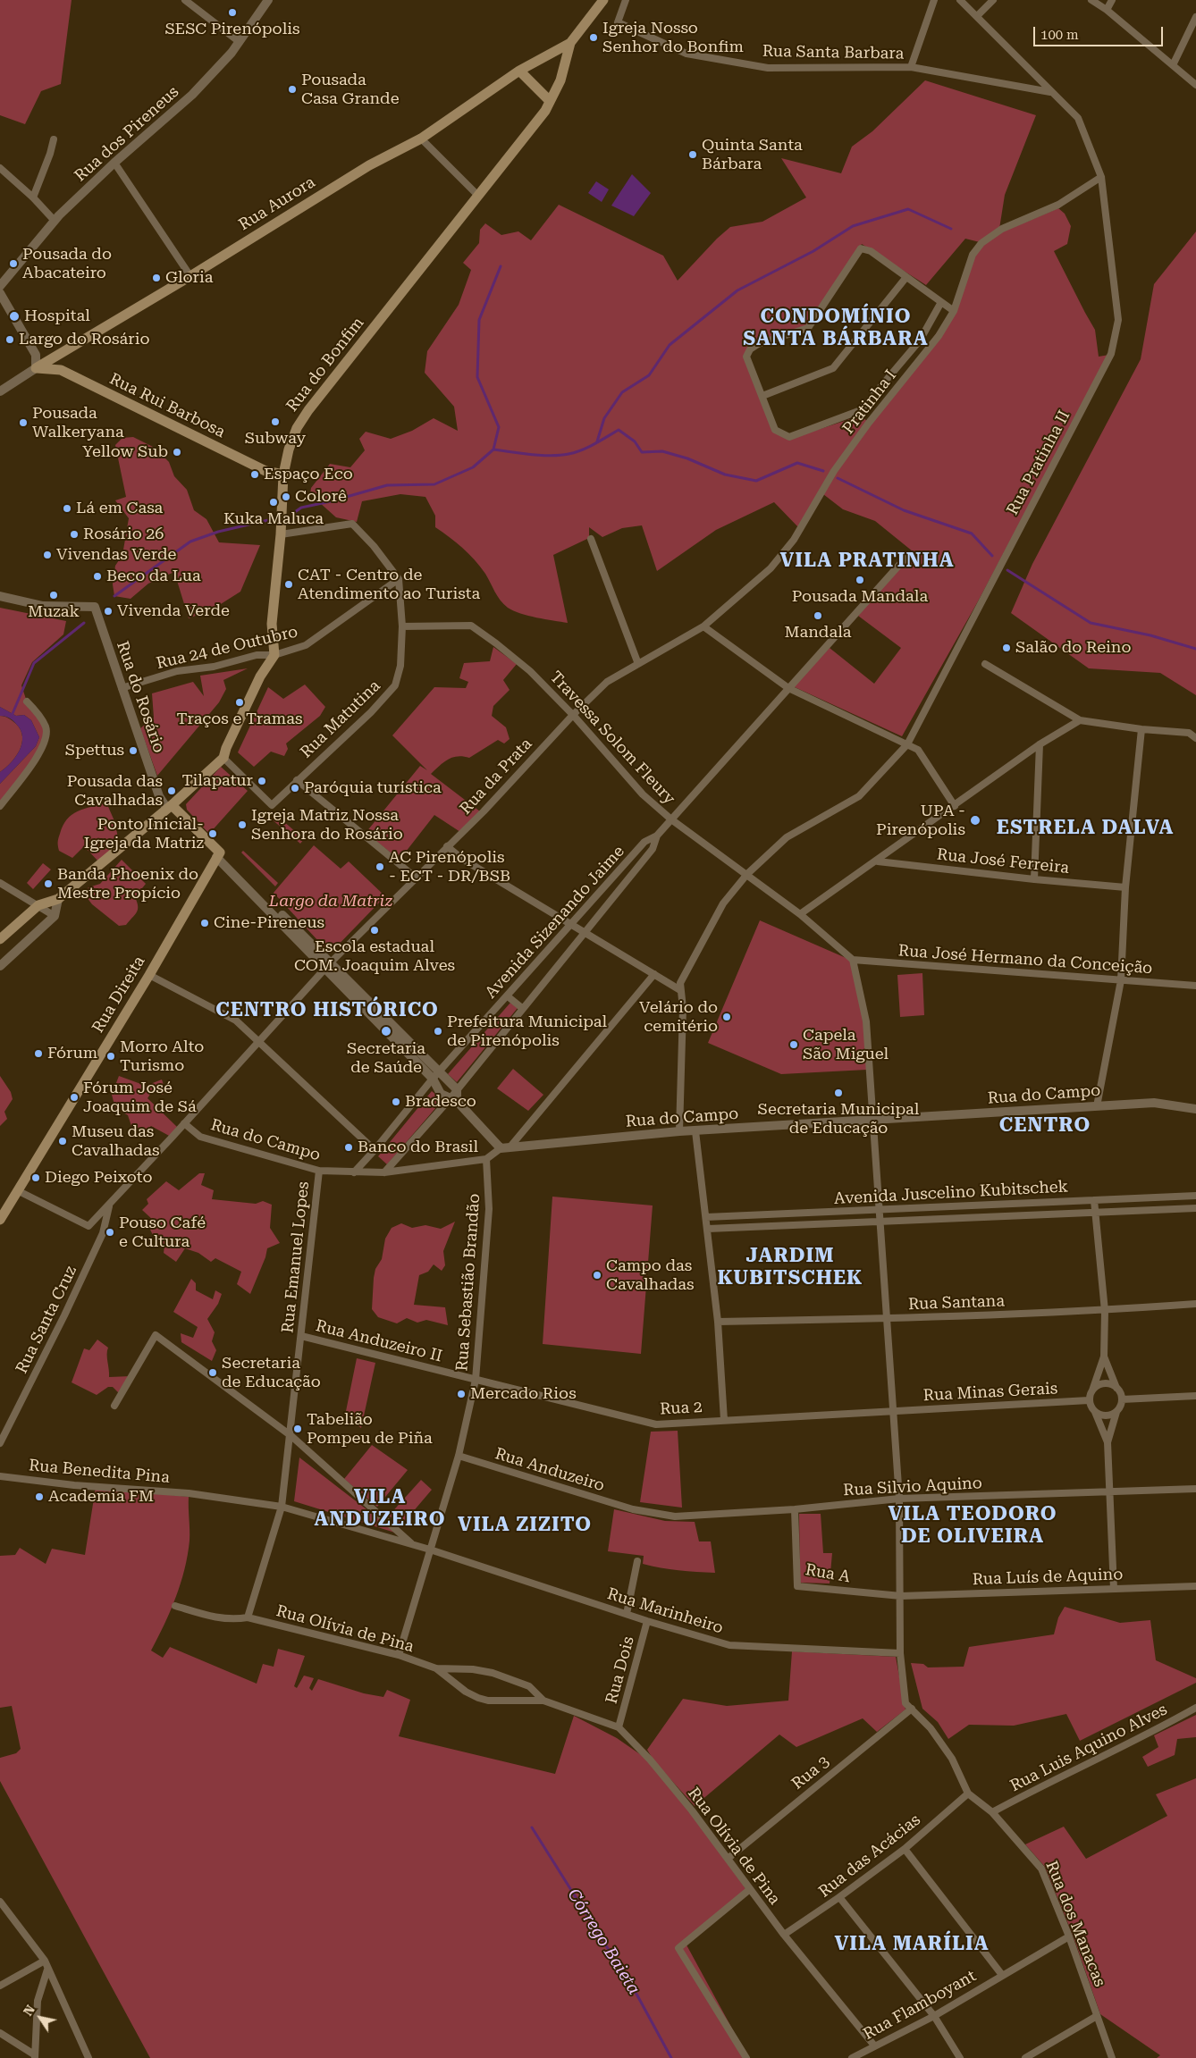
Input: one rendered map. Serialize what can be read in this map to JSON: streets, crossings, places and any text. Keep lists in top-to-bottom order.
{
  "streets": {
    "main road": [
      "Rua Aurora",
      "Rua do Bonfim",
      "Rua Rui Barbosa",
      "Rua Direita"
    ],
    "street": [
      "Rua Santa Barbara",
      "Rua dos Pireneus",
      "Pratinha I",
      "Rua Pratinha II",
      "Rua 24 de Outubro",
      "Rua do Rosário",
      "Rua Matutina",
      "Travessa Solom Fleury",
      "Rua da Prata",
      "Rua José Ferreira",
      "Avenida Sizenando Jaime",
      "Rua José Hermano da Conceição",
      "Rua do Campo",
      "Avenida Juscelino Kubitschek",
      "Rua Emanuel Lopes",
      "Rua Sebastião Brandão",
      "Rua Santana",
      "Rua Santa Cruz",
      "Rua Anduzeiro II",
      "Rua Minas Gerais",
      "Rua 2",
      "Rua Anduzeiro",
      "Rua Benedita Pina",
      "Rua Silvio Aquino",
      "Rua A",
      "Rua Luís de Aquino",
      "Rua Marinheiro",
      "Rua Olívia de Pina",
      "Rua Dois",
      "Rua Luis Aquino Alves",
      "Rua 3",
      "Rua das Acácias",
      "Rua dos Manacas",
      "Rua Flamboyant"
    ]
  },
  "crossings": [
    ["Rua Santa Barbara", "Rua Pratinha II"],
    ["Rua Aurora", "Rua do Bonfim"],
    ["Rua Aurora", "Rua Rui Barbosa"],
    ["Rua do Bonfim", "Rua Rui Barbosa"],
    ["Rua do Bonfim", "Rua 24 de Outubro"],
    ["Pratinha I", "Rua Pratinha II"],
    ["Pratinha I", "Rua da Prata"],
    ["Rua Pratinha II", "Travessa Solom Fleury"],
    ["Rua 24 de Outubro", "Rua do Rosário"],
    ["Rua 24 de Outubro", "Rua Matutina"],
    ["Rua Matutina", "Travessa Solom Fleury"],
    ["Travessa Solom Fleury", "Rua da Prata"],
    ["Travessa Solom Fleury", "Avenida Sizenando Jaime"],
    ["Travessa Solom Fleury", "Rua José Hermano da Conceição"],
    ["Rua da Prata", "Rua do Campo"],
    ["Rua da Prata", "Rua Santa Cruz"],
    ["Avenida Sizenando Jaime", "Rua do Campo"],
    ["Rua do Campo", "Rua Emanuel Lopes"],
    ["Rua do Campo", "Rua Sebastião Brandão"],
    ["Rua Emanuel Lopes", "Rua Anduzeiro II"],
    ["Rua Emanuel Lopes", "Rua Benedita Pina"],
    ["Rua Sebastião Brandão", "Rua Anduzeiro II"],
    ["Rua Sebastião Brandão", "Rua 2"],
    ["Rua Sebastião Brandão", "Rua Anduzeiro"],
    ["Rua Sebastião Brandão", "Rua Benedita Pina"],
    ["Rua Sebastião Brandão", "Rua Marinheiro"],
    ["Rua Sebastião Brandão", "Rua Olívia de Pina"],
    ["Rua Anduzeiro II", "Rua 2"],
    ["Rua Minas Gerais", "Rua 2"],
    ["Rua Anduzeiro", "Rua Silvio Aquino"],
    ["Rua Benedita Pina", "Rua Marinheiro"],
    ["Rua Silvio Aquino", "Rua A"],
    ["Rua A", "Rua Luís de Aquino"],
    ["Rua Marinheiro", "Rua Dois"],
    ["Rua Olívia de Pina", "Rua Dois"],
    ["Rua Olívia de Pina", "Rua 3"],
    ["Rua Olívia de Pina", "Rua das Acácias"],
    ["Rua Olívia de Pina", "Rua Flamboyant"],
    ["Rua Luis Aquino Alves", "Rua dos Manacas"],
    ["Rua 3", "Rua dos Manacas"],
    ["Rua das Acácias", "Rua dos Manacas"],
    ["Rua dos Manacas", "Rua Flamboyant"]
  ],
  "districts": [
    "CONDOMÍNIO SANTA BÁRBARA",
    "VILA PRATINHA",
    "ESTRELA DALVA",
    "CENTRO HISTÓRICO",
    "CENTRO",
    "JARDIM KUBITSCHEK",
    "VILA ANDUZEIRO",
    "VILA TEODORO DE OLIVEIRA",
    "VILA ZIZITO",
    "VILA MARÍLIA"
  ],
  "water": ["Córrego Baieta"],
  "parks": ["Largo da Matriz"],
  "places": [
    "SESC Pirenópolis",
    "Igreja Nosso Senhor do Bonfim",
    "Pousada Casa Grande",
    "Quinta Santa Bárbara",
    "Pousada do Abacateiro",
    "Gloria",
    "Hospital",
    "Largo do Rosário",
    "Subway",
    "Pousada Walkeryana",
    "Yellow Sub",
    "Espaço Eco",
    "Colorê",
    "Kuka Maluca",
    "Lá em Casa",
    "Rosário 26",
    "Vivendas Verde",
    "Beco da Lua",
    "Pousada Mandala",
    "CAT - Centro de Atendimento ao Turista",
    "Muzak",
    "Vivenda Verde",
    "Mandala",
    "Salão do Reino",
    "Traços e Tramas",
    "Spettus",
    "Tilapatur",
    "Paróquia turística",
    "Pousada das Cavalhadas",
    "UPA - Pirenópolis",
    "Igreja Matriz Nossa Senhora do Rosário",
    "Ponto Inicial- Igreja da Matriz",
    "AC Pirenópolis - ECT - DR/BSB",
    "Banda Phoenix do Mestre Propício",
    "Cine-Pireneus",
    "Escola estadual COM. Joaquim Alves",
    "Velário do cemitério",
    "Secretaria de Saúde",
    "Prefeitura Municipal de Pirenópolis",
    "Capela São Miguel",
    "Fórum",
    "Morro Alto Turismo",
    "Secretaria Municipal de Educação",
    "Fórum José Joaquim de Sá",
    "Bradesco",
    "Museu das Cavalhadas",
    "Banco do Brasil",
    "Diego Peixoto",
    "Pouso Café e Cultura",
    "Campo das Cavalhadas",
    "Secretaria de Educação",
    "Mercado Rios",
    "Tabelião Pompeu de Piña",
    "Academia FM"
  ],
  "scale_bar": "100 m",
  "north": "top left"
}
